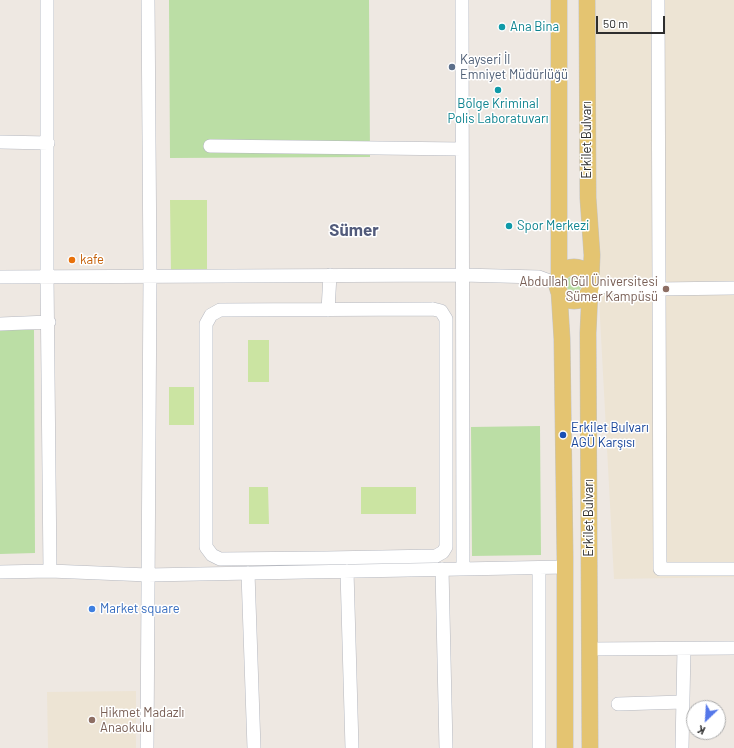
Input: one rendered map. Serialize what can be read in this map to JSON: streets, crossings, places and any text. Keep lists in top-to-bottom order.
{
  "streets": {
    "main road": ["Erkilet Bulvarı"]
  },
  "districts": ["Sümer"],
  "places": [
    "Ana Bina",
    "Kayseri İl Emniyet Müdürlüğü",
    "Bölge Kriminal Polis Laboratuvarı",
    "Spor Merkezi",
    "kafe",
    "Abdullah Gül Üniversitesi Sümer Kampüsü",
    "Erkilet Bulvarı AGÜ Karşısı",
    "Market square",
    "Hikmet Madazlı Anaokulu"
  ],
  "scale_bar": "50 m",
  "north": "bottom left"
}
